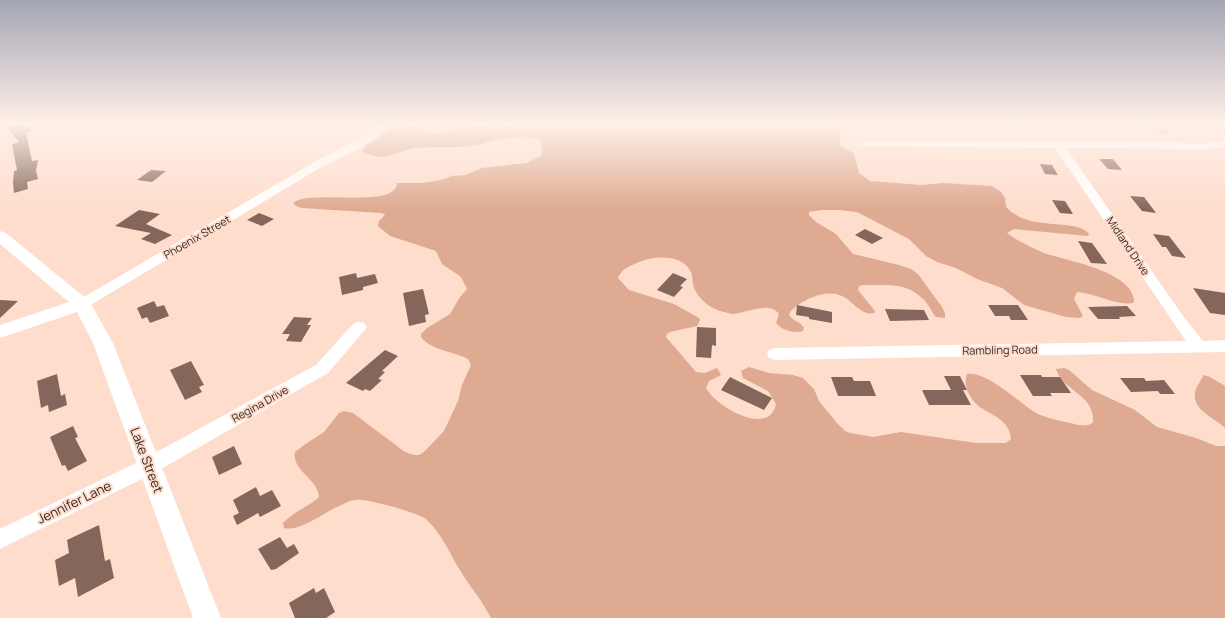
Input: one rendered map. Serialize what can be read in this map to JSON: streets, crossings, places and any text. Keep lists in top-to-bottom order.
{
  "streets": {
    "street": [
      "Phoenix Street",
      "Midland Drive",
      "Rambling Road",
      "Regina Drive",
      "Lake Street",
      "Jennifer Lane"
    ]
  },
  "crossings": [
    ["Phoenix Street", "Lake Street"],
    ["Midland Drive", "Rambling Road"],
    ["Regina Drive", "Lake Street"],
    ["Regina Drive", "Jennifer Lane"],
    ["Lake Street", "Jennifer Lane"]
  ]
}
